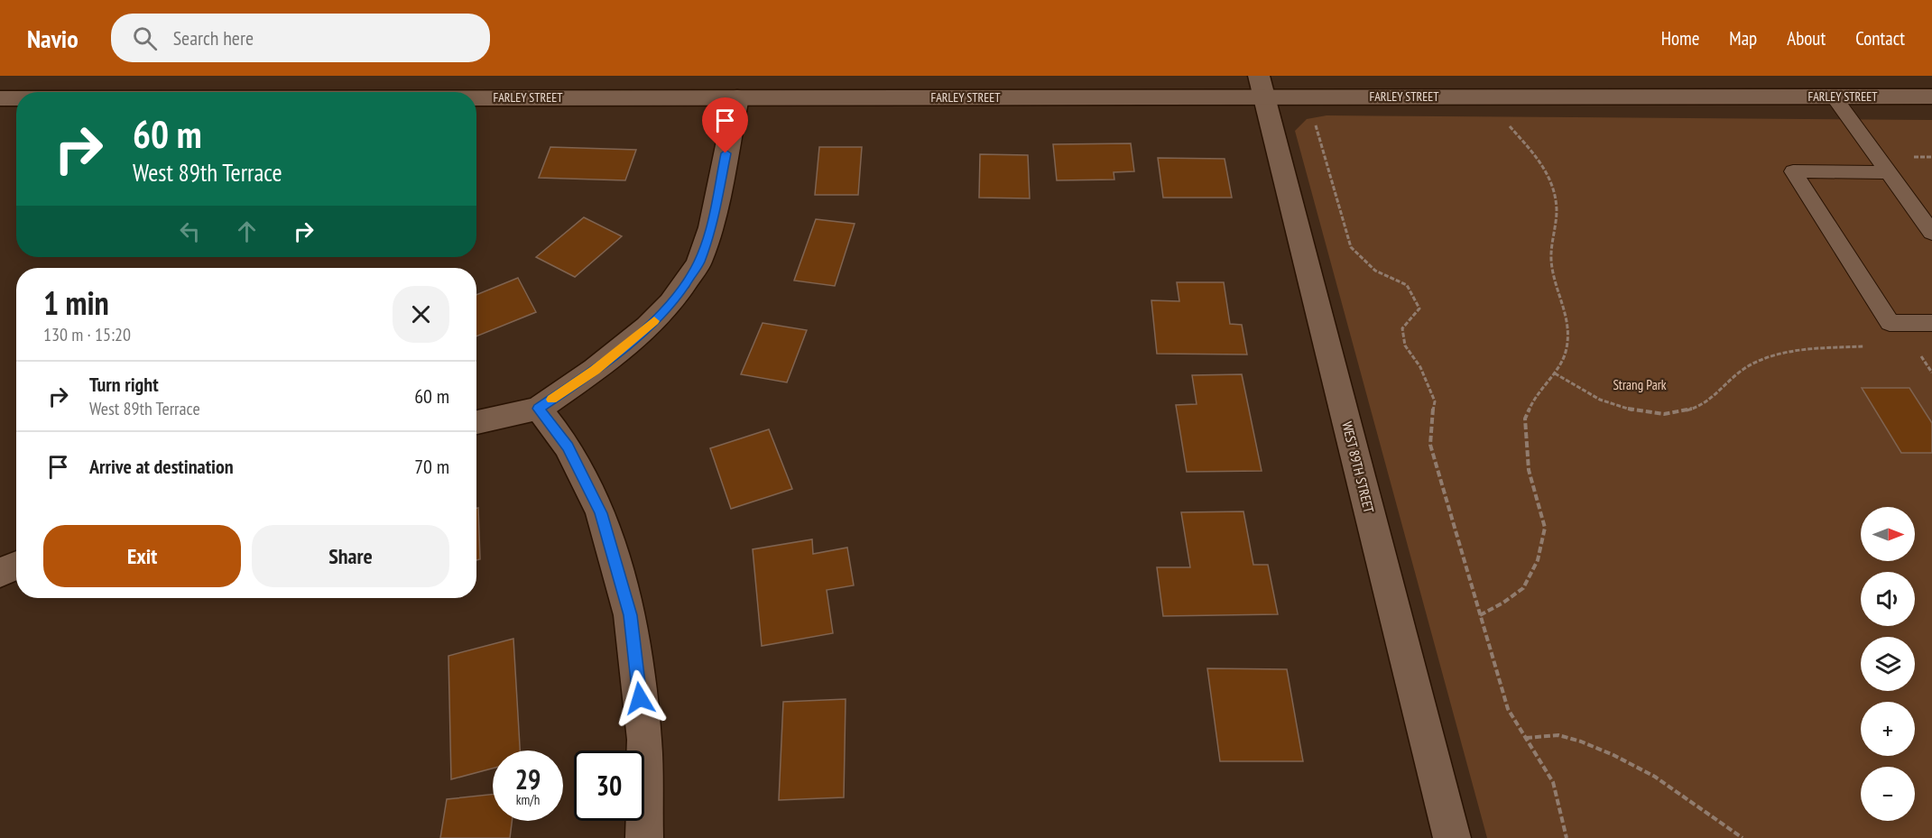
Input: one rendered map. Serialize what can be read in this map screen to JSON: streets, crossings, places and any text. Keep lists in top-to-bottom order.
{
  "streets": {
    "street": ["FARLEY STREET", "WEST 89TH STREET"]
  },
  "crossings": [
    ["FARLEY STREET", "WEST 89TH STREET"]
  ],
  "parks": ["Strang Park"],
  "north": "right",
  "page": {
    "header": "Navio",
    "search": "Search here",
    "nav": [
      "Home",
      "Map",
      "About",
      "Contact"
    ],
    "turn": ["60 m", "West 89th Terrace"],
    "heading": ["1 min", "130 m · 15:20"],
    "list": [
      {
        "name": "Turn right",
        "note": "West 89th Terrace",
        "value": "60 m"
      },
      {
        "name": "Arrive at destination",
        "value": "70 m"
      }
    ],
    "map_buttons": ["+", "−"],
    "buttons": ["Exit", "Share"],
    "speed": "29 km/h",
    "limit": "30"
  }
}
